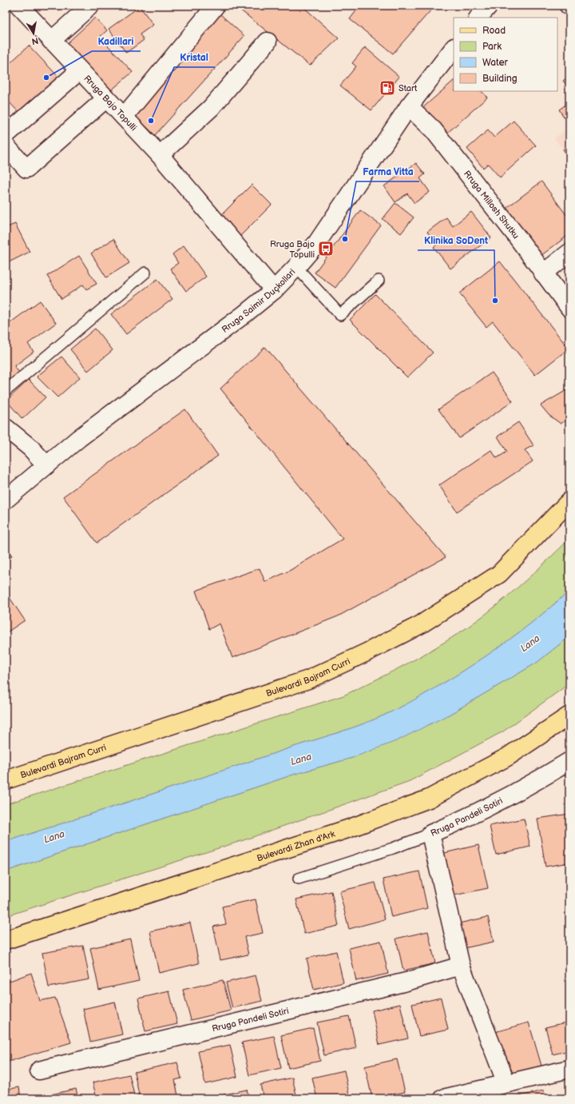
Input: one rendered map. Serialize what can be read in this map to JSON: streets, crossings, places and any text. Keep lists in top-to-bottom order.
{
  "streets": {
    "main road": ["Bulevardi Bajram Curri", "Bulevardi Zhan d'Ark"],
    "street": [
      "Rruga Bajo Topulli",
      "Rruga Millosh Shutku",
      "Rruga Saimir Duçkollari",
      "Rruga Pandeli Sotiri"
    ]
  },
  "crossings": [
    ["Rruga Bajo Topulli", "Rruga Saimir Duçkollari"],
    ["Rruga Millosh Shutku", "Rruga Saimir Duçkollari"]
  ],
  "water": ["Lana"],
  "places": {
    "other": [
      "Kadillari",
      "Kristal",
      "Farma Vitta",
      "Klinika SoDent"
    ],
    "fuel station": ["Start"],
    "bus stop": ["Rruga Bajo Topulli"]
  },
  "legend": [
    "Road",
    "Park",
    "Water",
    "Building"
  ],
  "north": "bottom"
}
